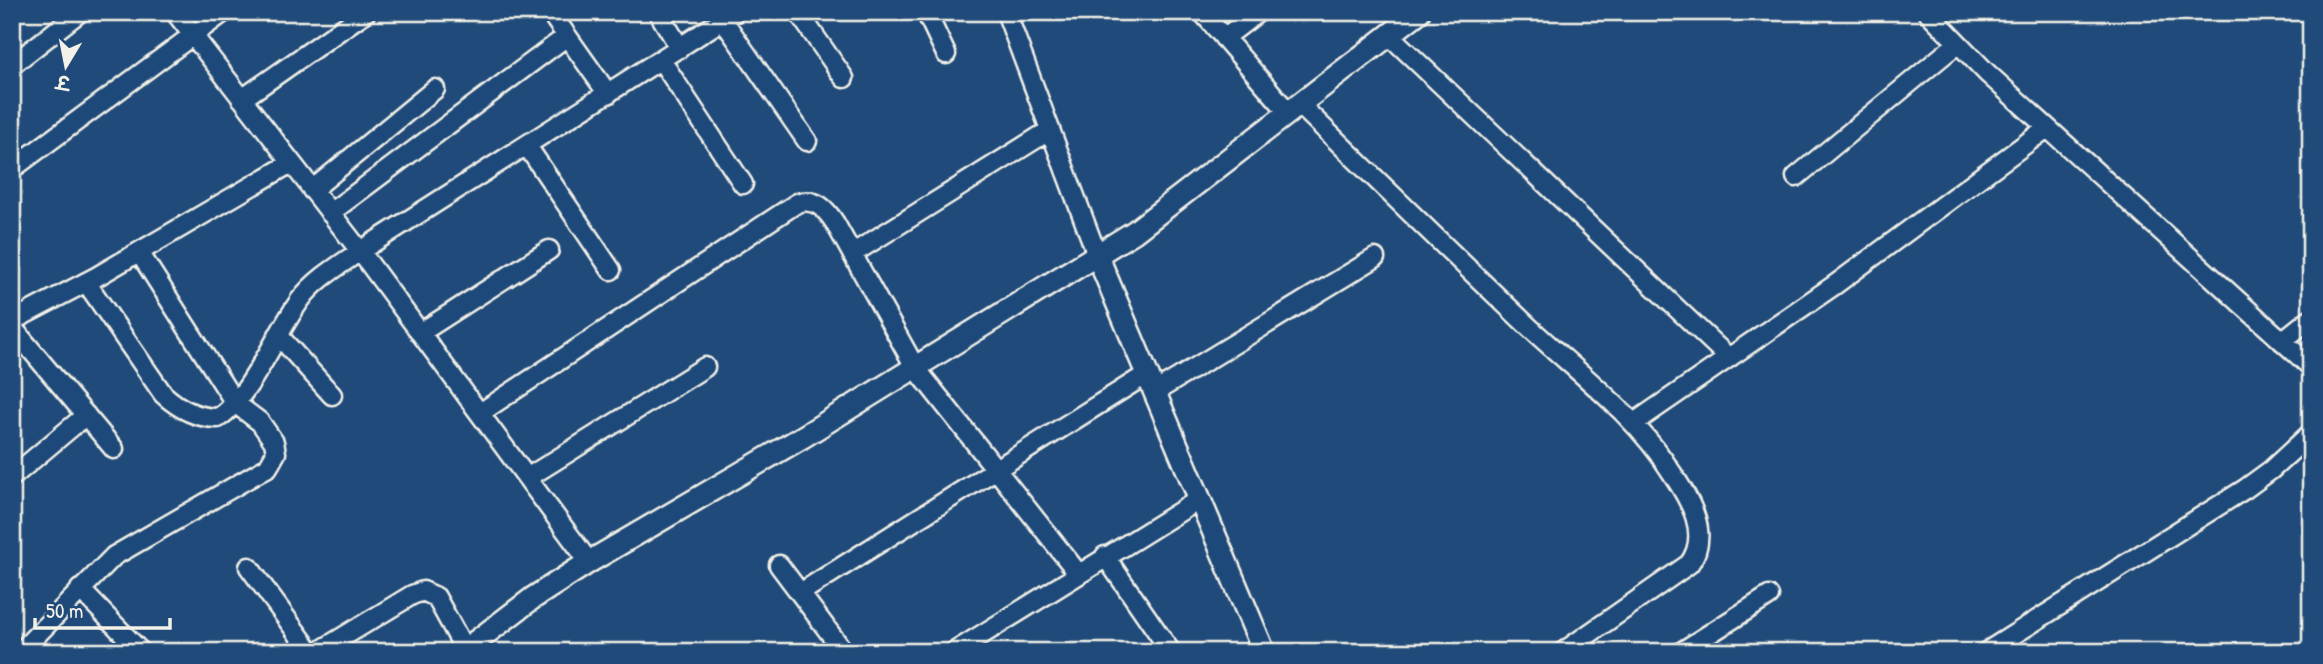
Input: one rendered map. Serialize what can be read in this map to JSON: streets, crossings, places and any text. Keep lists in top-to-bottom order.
{
  "scale_bar": "50 m",
  "north": "bottom"
}
